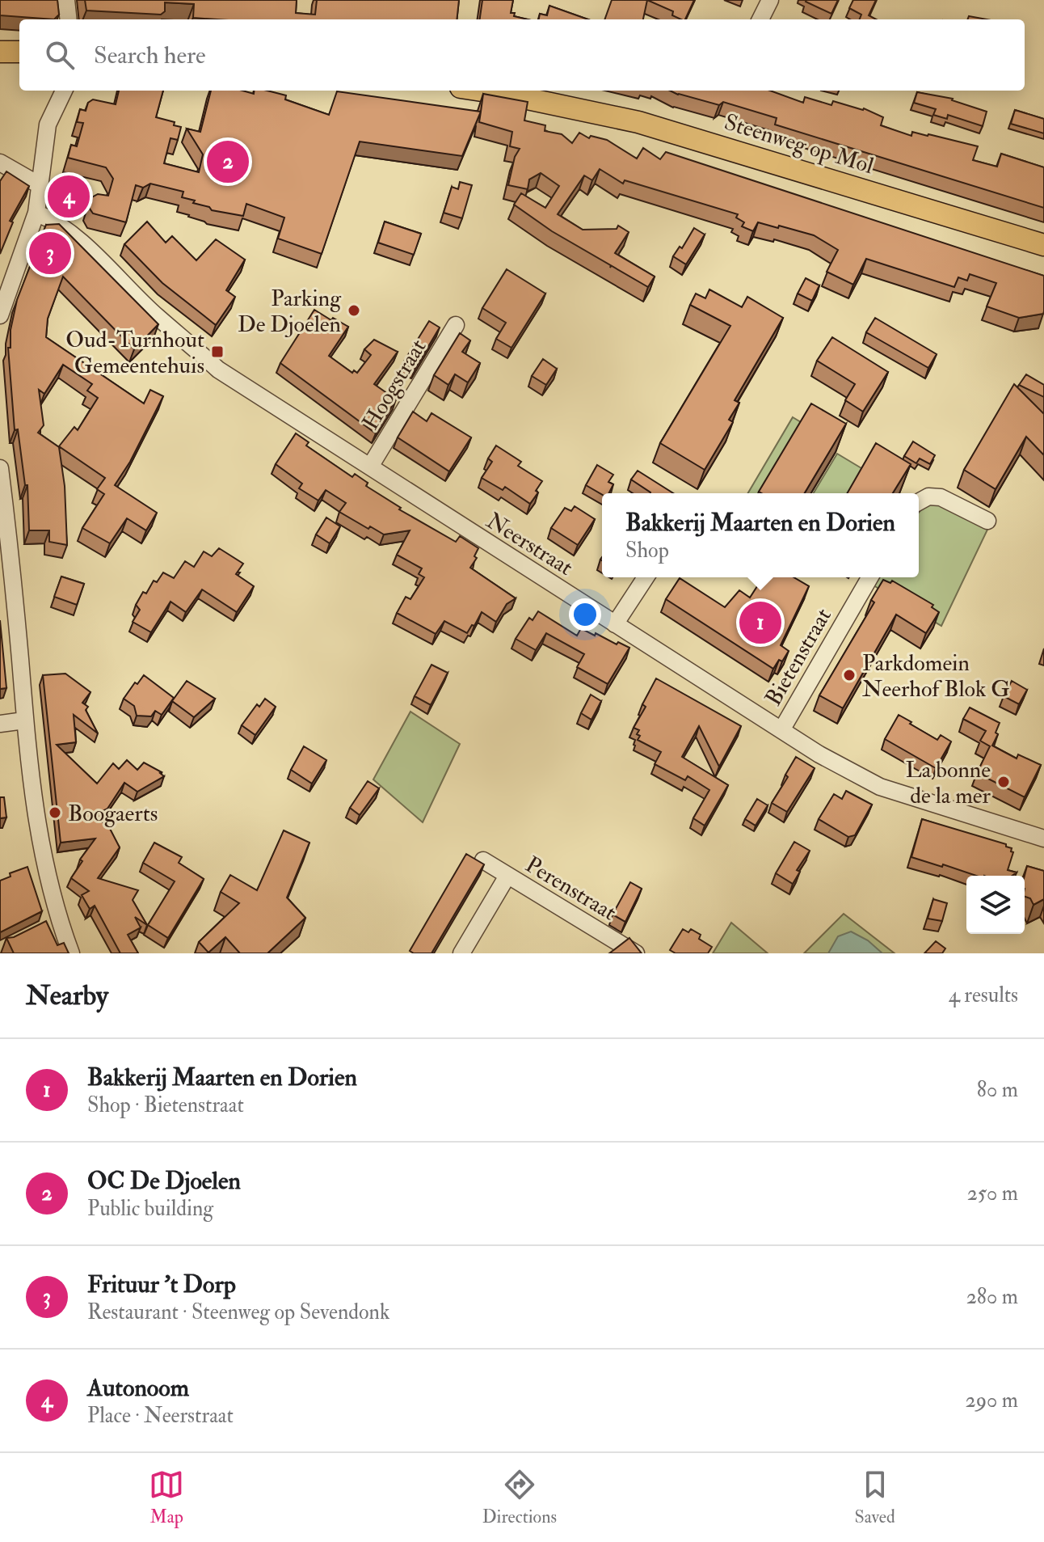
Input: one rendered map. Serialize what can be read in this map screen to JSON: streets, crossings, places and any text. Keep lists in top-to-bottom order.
{
  "streets": {
    "main road": ["Steenweg op Mol"],
    "street": [
      "Hoogstraat",
      "Neerstraat",
      "Bietenstraat",
      "Perenstraat"
    ]
  },
  "crossings": [
    ["Hoogstraat", "Neerstraat"],
    ["Neerstraat", "Bietenstraat"]
  ],
  "places": {
    "other": [
      "Parking De Djoelen",
      "Parkdomein Neerhof Blok G",
      "La bonne de la mer",
      "Boogaerts"
    ],
    "transit": ["Oud-Turnhout Gemeentehuis"]
  },
  "page": {
    "search": "Search here",
    "pins": [
      "2",
      "4",
      "3",
      "1"
    ],
    "popup": ["Bakkerij Maarten en Dorien", "Shop"],
    "heading": ["Nearby", "4 results"],
    "list": [
      {
        "mark": "1",
        "name": "Bakkerij Maarten en Dorien",
        "note": "Shop · Bietenstraat",
        "value": "80 m"
      },
      {
        "mark": "2",
        "name": "OC De Djoelen",
        "note": "Public building",
        "value": "250 m"
      },
      {
        "mark": "3",
        "name": "Frituur 't Dorp",
        "note": "Restaurant · Steenweg op Sevendonk",
        "value": "280 m"
      },
      {
        "mark": "4",
        "name": "Autonoom",
        "note": "Place · Neerstraat",
        "value": "290 m"
      }
    ],
    "nav": ["Map", "Directions", "Saved"]
  }
}
